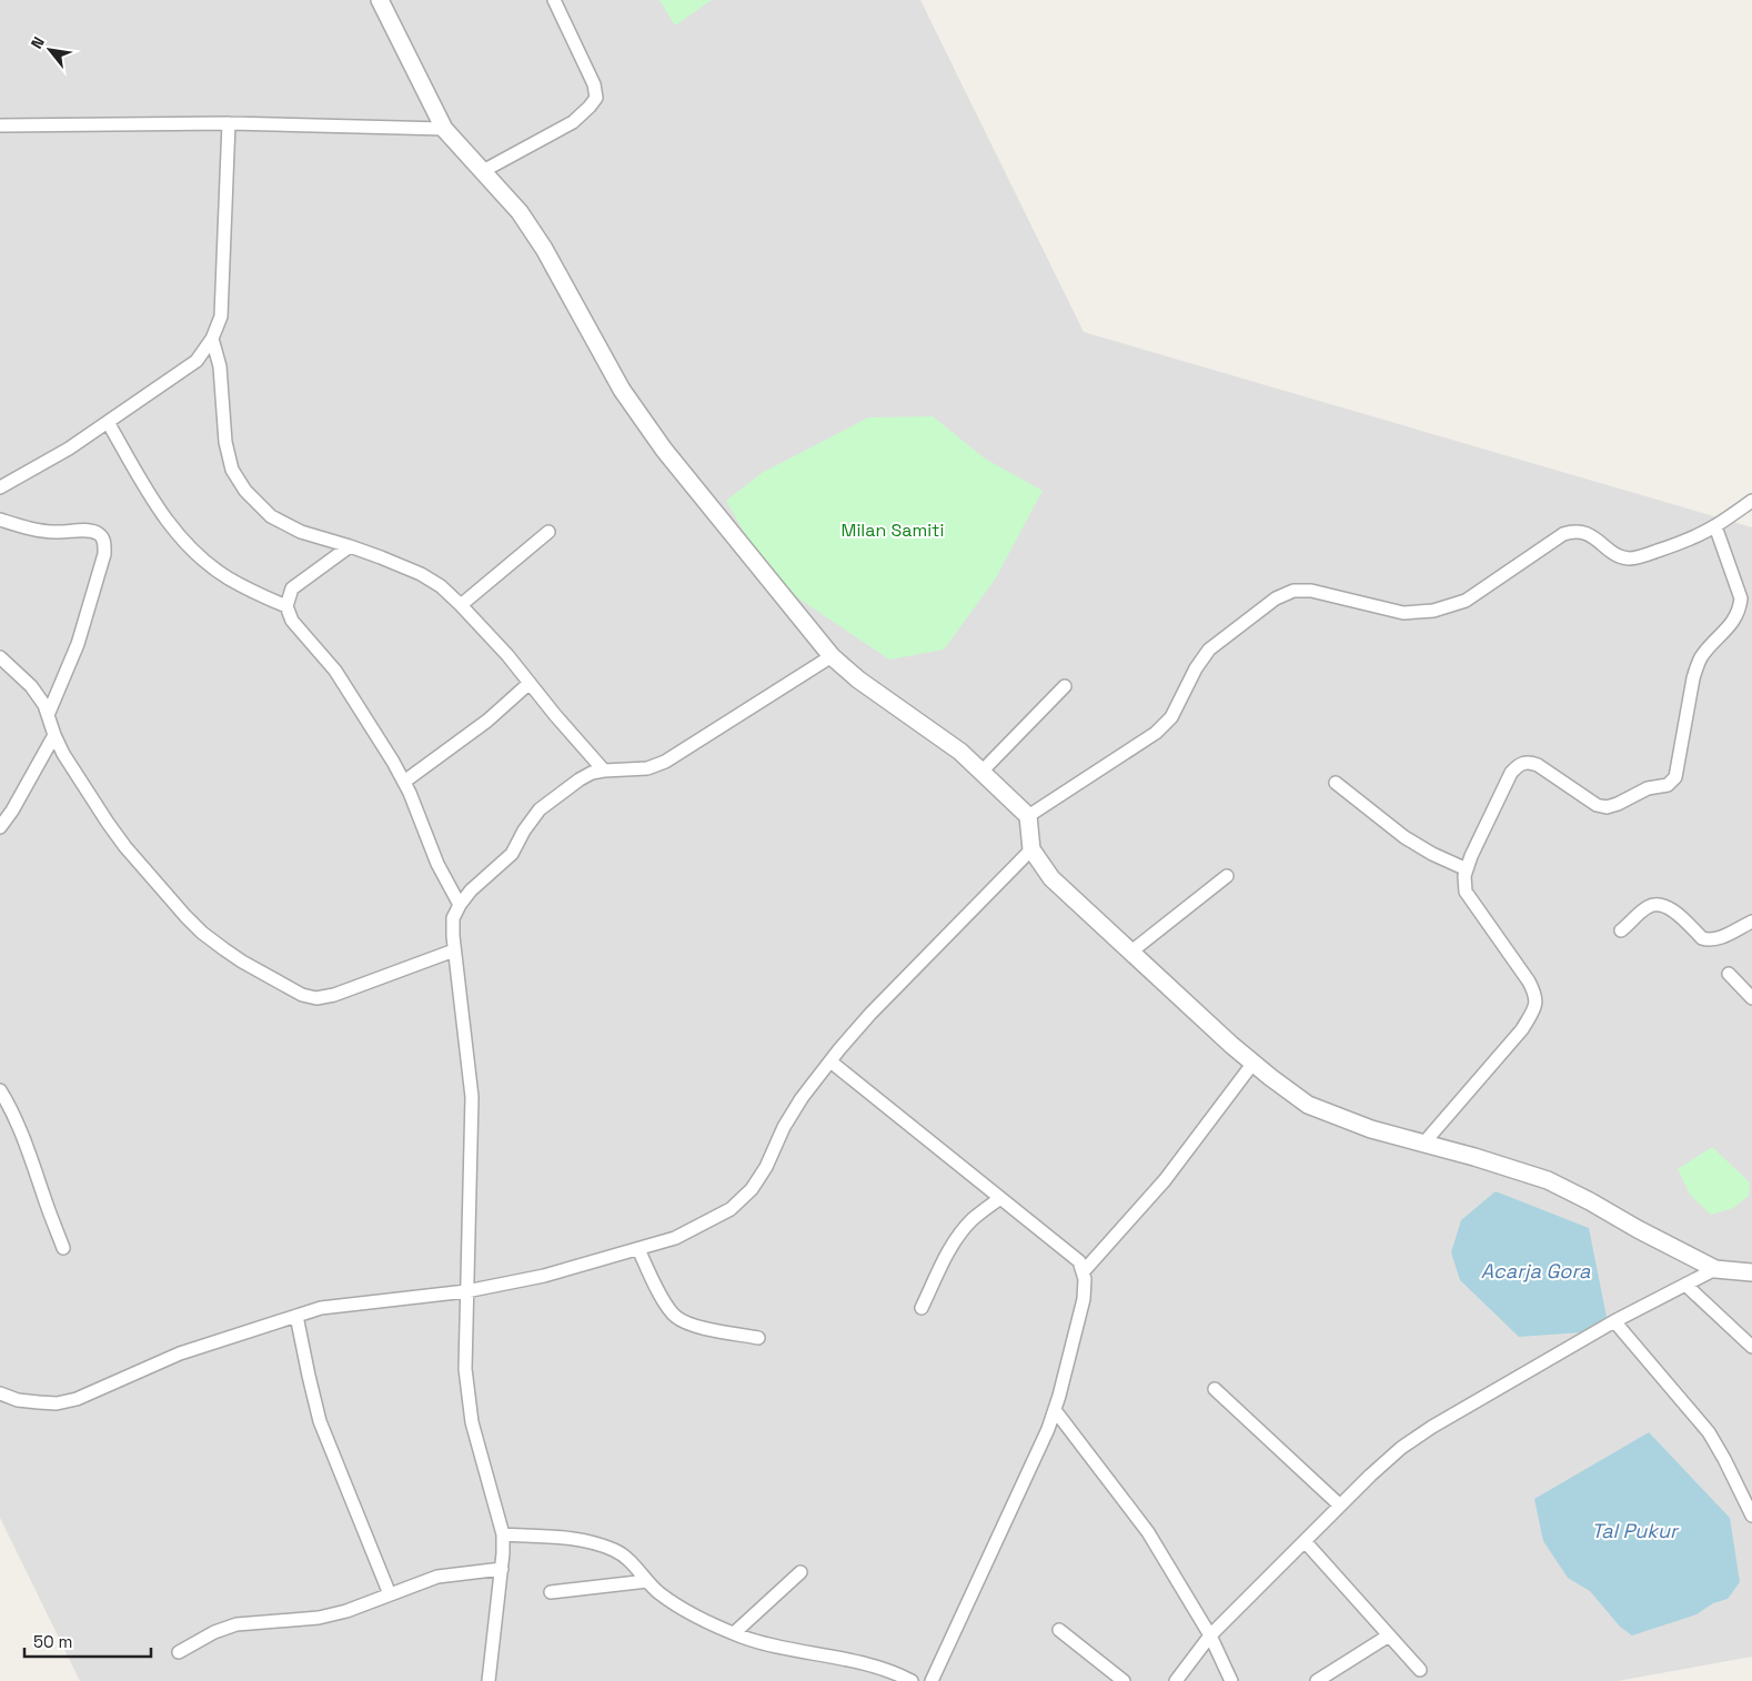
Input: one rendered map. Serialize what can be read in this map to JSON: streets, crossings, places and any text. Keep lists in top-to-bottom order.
{
  "water": ["Acarja Gora", "Tal Pukur"],
  "parks": ["Milan Samiti"],
  "scale_bar": "50 m",
  "north": "top left"
}
